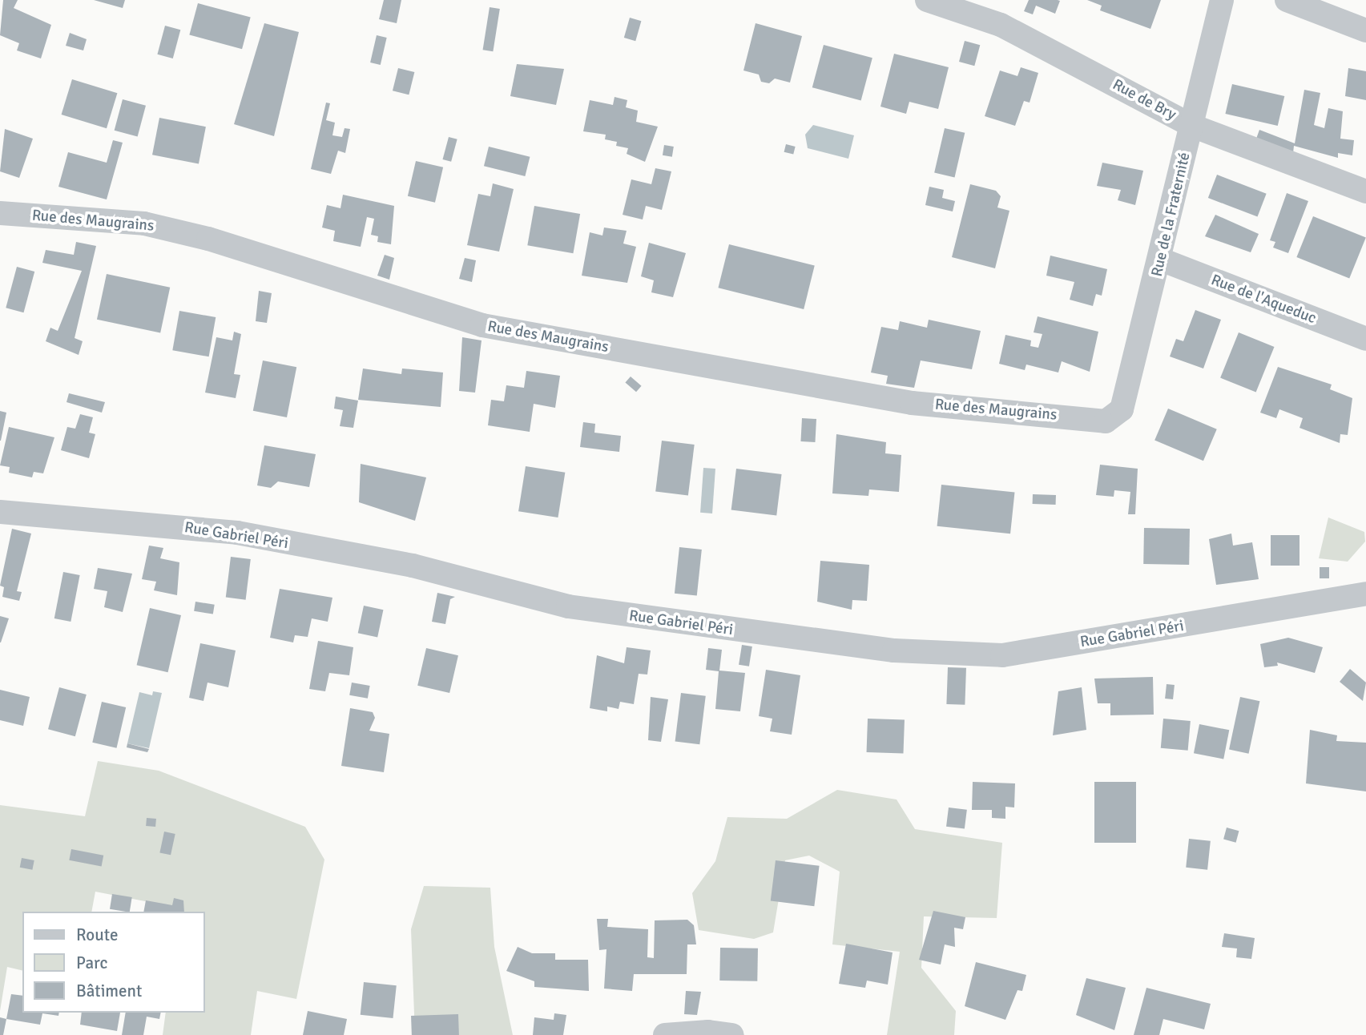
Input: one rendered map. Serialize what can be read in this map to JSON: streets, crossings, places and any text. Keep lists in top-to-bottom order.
{
  "streets": {
    "street": [
      "Rue de Bry",
      "Rue de la Fraternité",
      "Rue des Maugrains",
      "Rue de l'Aqueduc",
      "Rue Gabriel Péri"
    ]
  },
  "crossings": [
    ["Rue de Bry", "Rue de la Fraternité"],
    ["Rue de la Fraternité", "Rue des Maugrains"],
    ["Rue de la Fraternité", "Rue de l'Aqueduc"]
  ],
  "legend": ["Route", "Parc", "Bâtiment"]
}
